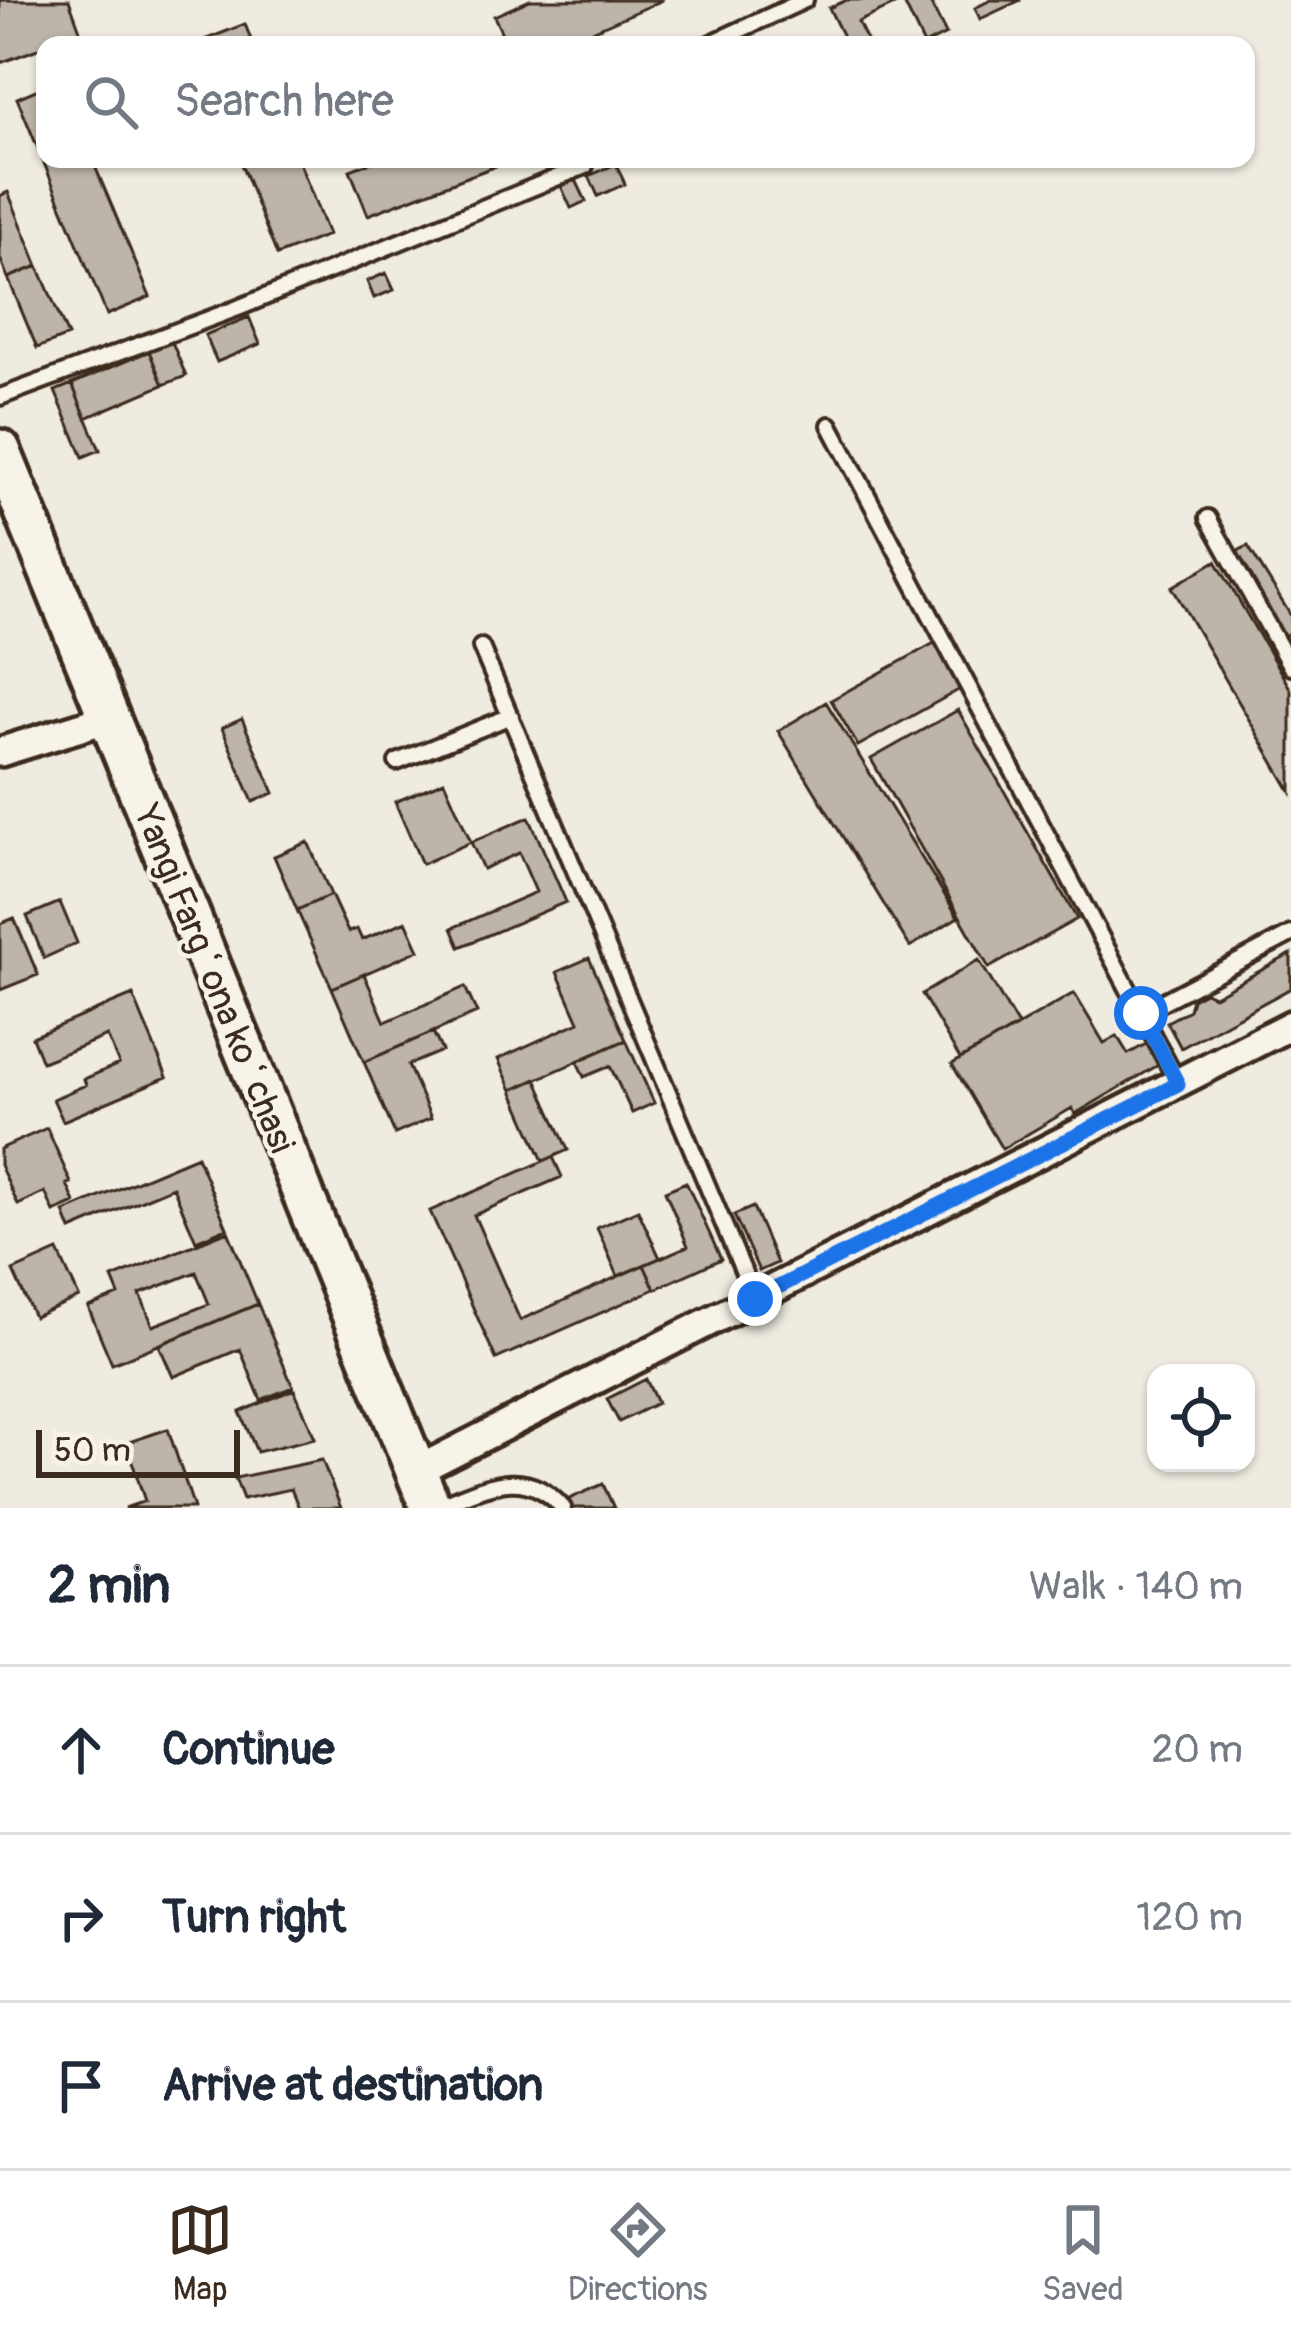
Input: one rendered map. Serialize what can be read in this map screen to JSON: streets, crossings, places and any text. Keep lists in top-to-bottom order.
{
  "streets": {
    "main road": ["Yangi Fargʻona koʻchasi"]
  },
  "scale_bar": "50 m",
  "page": {
    "search": "Search here",
    "scale": "50 m",
    "heading": ["2 min", "Walk · 140 m"],
    "list": [
      ["Continue", "20 m"],
      ["Turn right", "120 m"],
      "Arrive at destination"
    ],
    "nav": ["Map", "Directions", "Saved"]
  }
}
